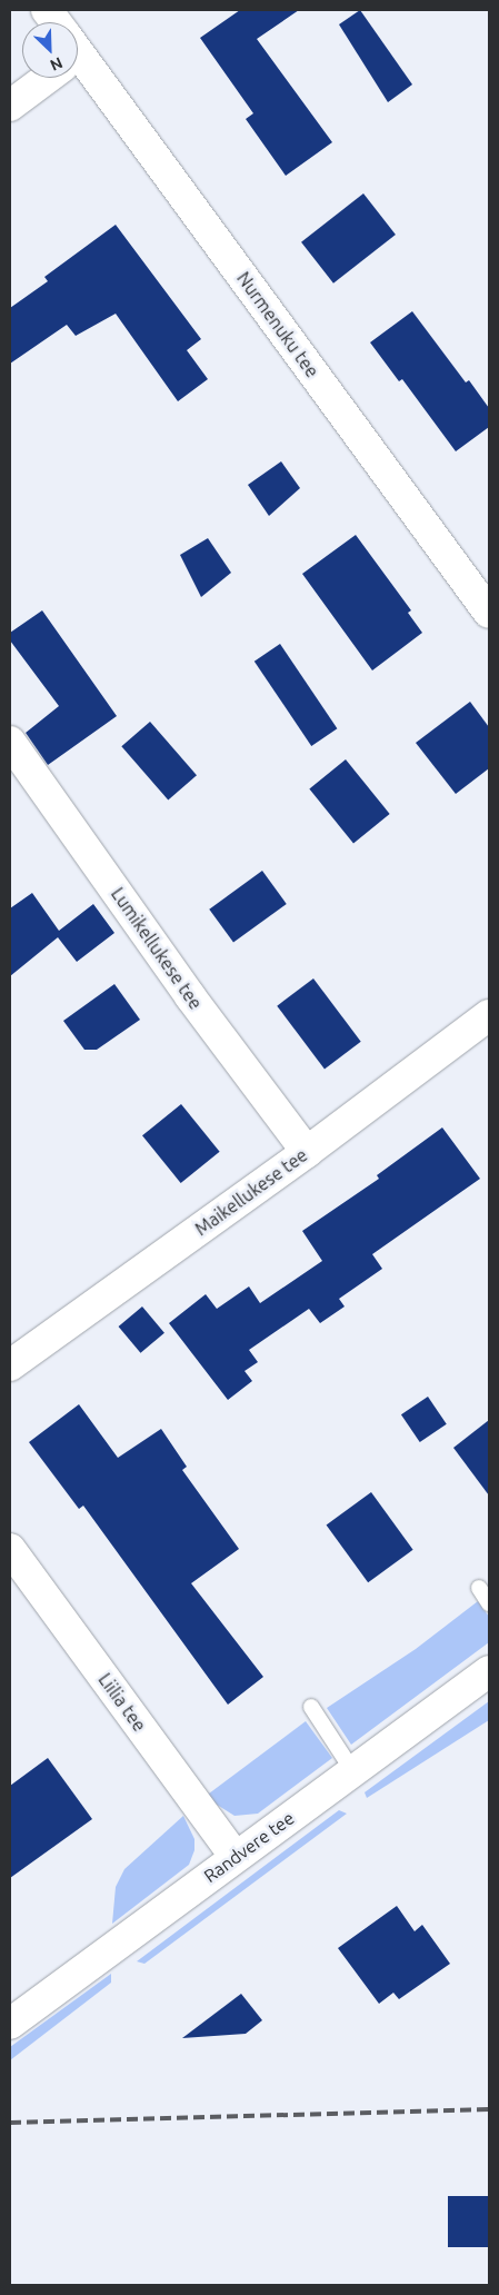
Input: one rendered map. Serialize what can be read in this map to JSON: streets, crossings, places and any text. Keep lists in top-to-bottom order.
{
  "streets": {
    "street": [
      "Nurmenuku tee",
      "Lumikellukese tee",
      "Maikellukese tee",
      "Liilia tee",
      "Randvere tee"
    ]
  },
  "crossings": [
    ["Lumikellukese tee", "Maikellukese tee"],
    ["Liilia tee", "Randvere tee"]
  ],
  "north": "bottom right"
}
